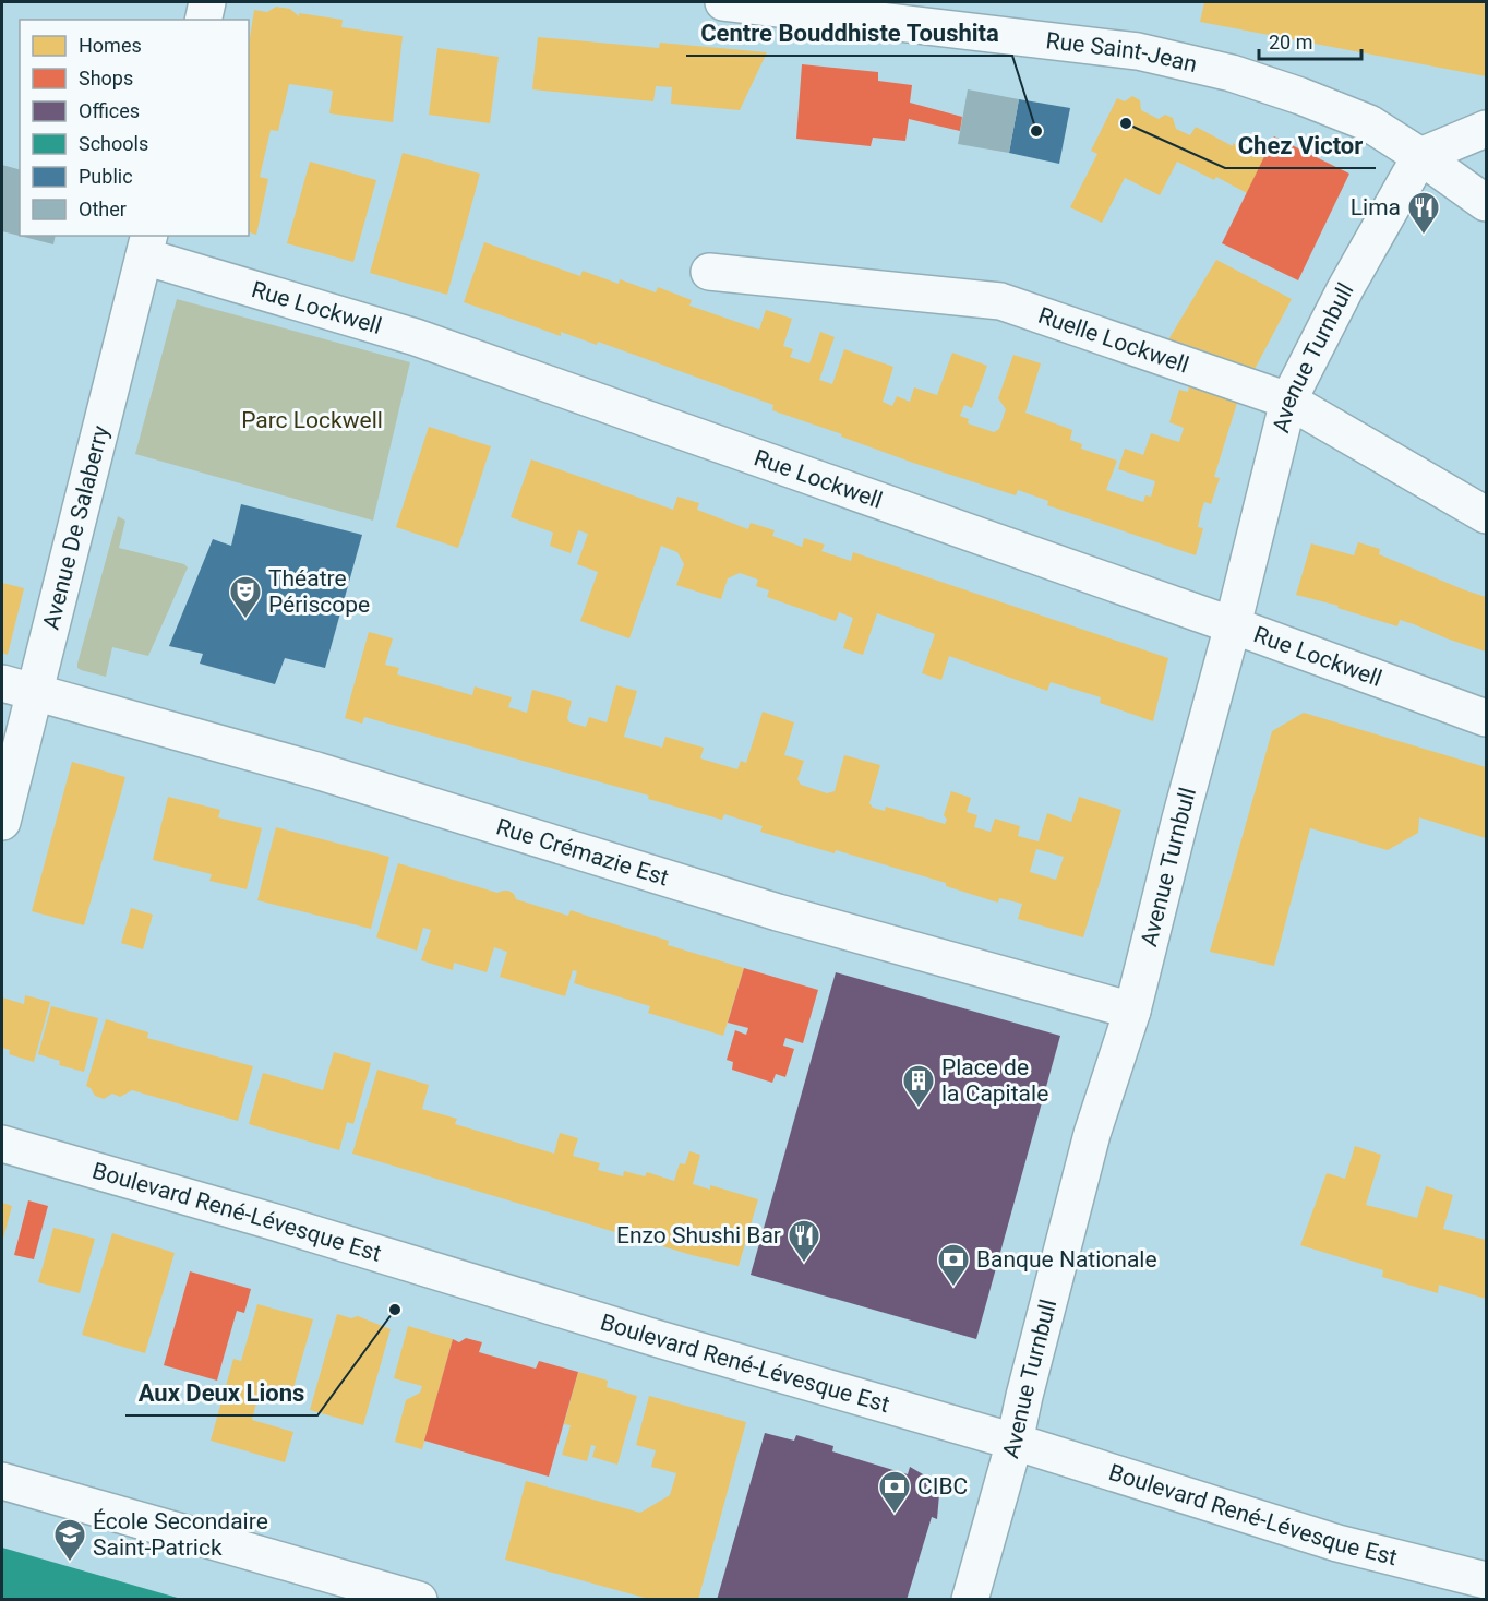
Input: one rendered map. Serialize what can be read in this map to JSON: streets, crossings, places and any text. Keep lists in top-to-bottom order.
{
  "streets": {
    "street": [
      "Rue Saint-Jean",
      "Rue Lockwell",
      "Ruelle Lockwell",
      "Avenue Turnbull",
      "Avenue De Salaberry",
      "Rue Crémazie Est",
      "Boulevard René-Lévesque Est"
    ]
  },
  "crossings": [
    ["Rue Saint-Jean", "Avenue Turnbull"],
    ["Rue Lockwell", "Avenue Turnbull"],
    ["Rue Lockwell", "Avenue De Salaberry"],
    ["Ruelle Lockwell", "Avenue Turnbull"],
    ["Avenue Turnbull", "Rue Crémazie Est"],
    ["Avenue Turnbull", "Boulevard René-Lévesque Est"],
    ["Avenue De Salaberry", "Rue Crémazie Est"]
  ],
  "parks": ["Parc Lockwell"],
  "places": {
    "other": ["Chez Victor", "Centre Bouddhiste Toushita", "Aux Deux Lions"],
    "restaurant": ["Lima", "Enzo Shushi Bar"],
    "theatre": ["Théatre Périscope"],
    "building": ["Place de la Capitale"],
    "bank": ["Banque Nationale", "CIBC"],
    "school or university": ["École Secondaire Saint-Patrick"]
  },
  "legend": [
    "Homes",
    "Shops",
    "Offices",
    "Schools",
    "Public",
    "Other"
  ],
  "scale_bar": "20 m"
}
